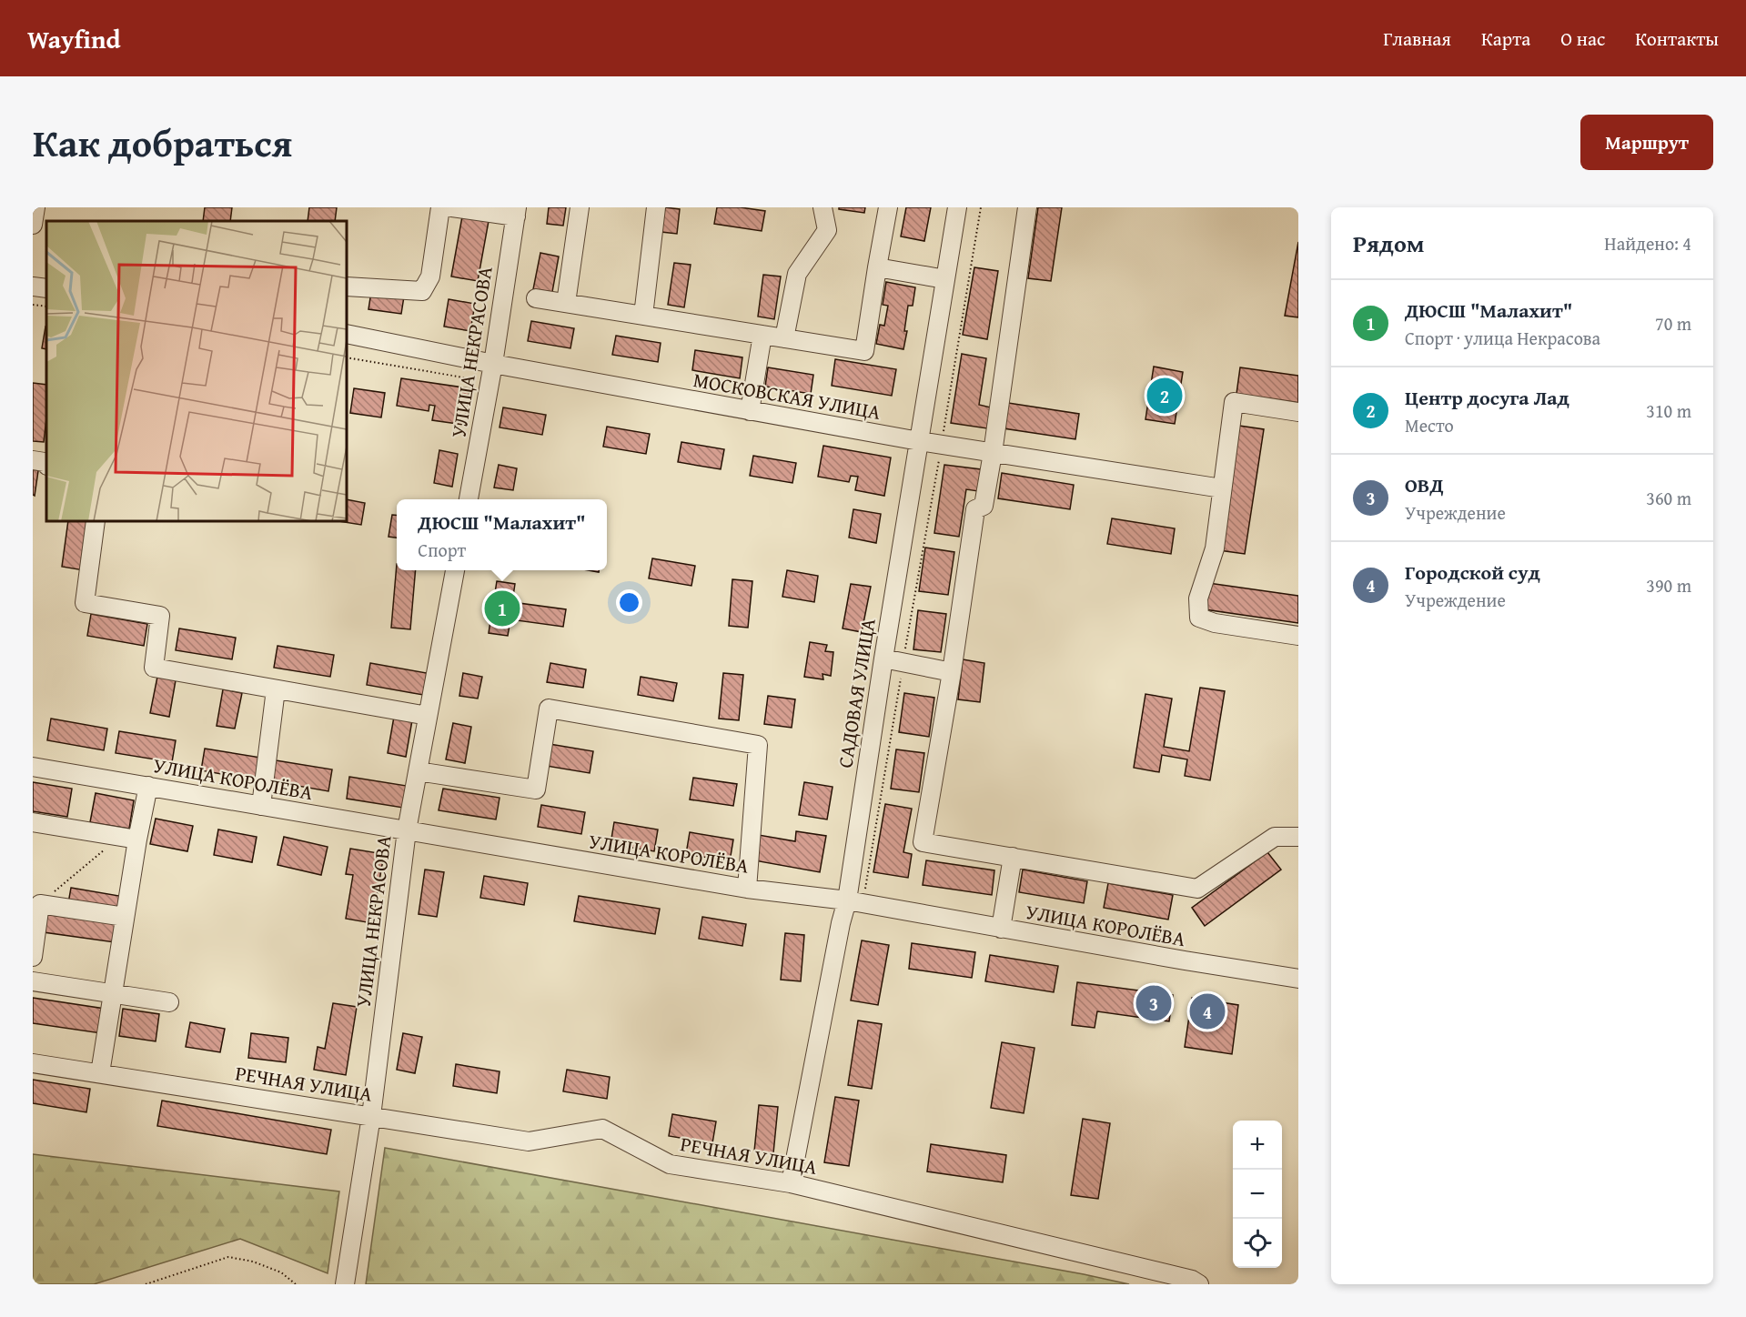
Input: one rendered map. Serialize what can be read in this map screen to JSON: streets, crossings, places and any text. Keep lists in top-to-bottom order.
{
  "streets": {
    "street": [
      "УЛИЦА НЕКРАСОВА",
      "МОСКОВСКАЯ УЛИЦА",
      "САДОВАЯ УЛИЦА",
      "УЛИЦА КОРОЛЁВА",
      "РЕЧНАЯ УЛИЦА"
    ]
  },
  "crossings": [
    ["УЛИЦА НЕКРАСОВА", "МОСКОВСКАЯ УЛИЦА"],
    ["УЛИЦА НЕКРАСОВА", "УЛИЦА КОРОЛЁВА"],
    ["УЛИЦА НЕКРАСОВА", "РЕЧНАЯ УЛИЦА"],
    ["МОСКОВСКАЯ УЛИЦА", "САДОВАЯ УЛИЦА"],
    ["САДОВАЯ УЛИЦА", "УЛИЦА КОРОЛЁВА"],
    ["САДОВАЯ УЛИЦА", "РЕЧНАЯ УЛИЦА"]
  ],
  "page": {
    "header": "Wayfind",
    "nav": [
      "Главная",
      "Карта",
      "О нас",
      "Контакты"
    ],
    "title": "Как добраться",
    "buttons": "Маршрут",
    "heading": ["Рядом", "Найдено: 4"],
    "list": [
      {
        "mark": "1",
        "name": "ДЮСШ \"Малахит\"",
        "note": "Спорт · улица Некрасова",
        "value": "70 m"
      },
      {
        "mark": "2",
        "name": "Центр досуга Лад",
        "note": "Место",
        "value": "310 m"
      },
      {
        "mark": "3",
        "name": "ОВД",
        "note": "Учреждение",
        "value": "360 m"
      },
      {
        "mark": "4",
        "name": "Городской суд",
        "note": "Учреждение",
        "value": "390 m"
      }
    ],
    "pins": [
      "2",
      "1",
      "3",
      "4"
    ],
    "popup": ["ДЮСШ \"Малахит\"", "Спорт"],
    "map_buttons": ["+", "−"]
  }
}
